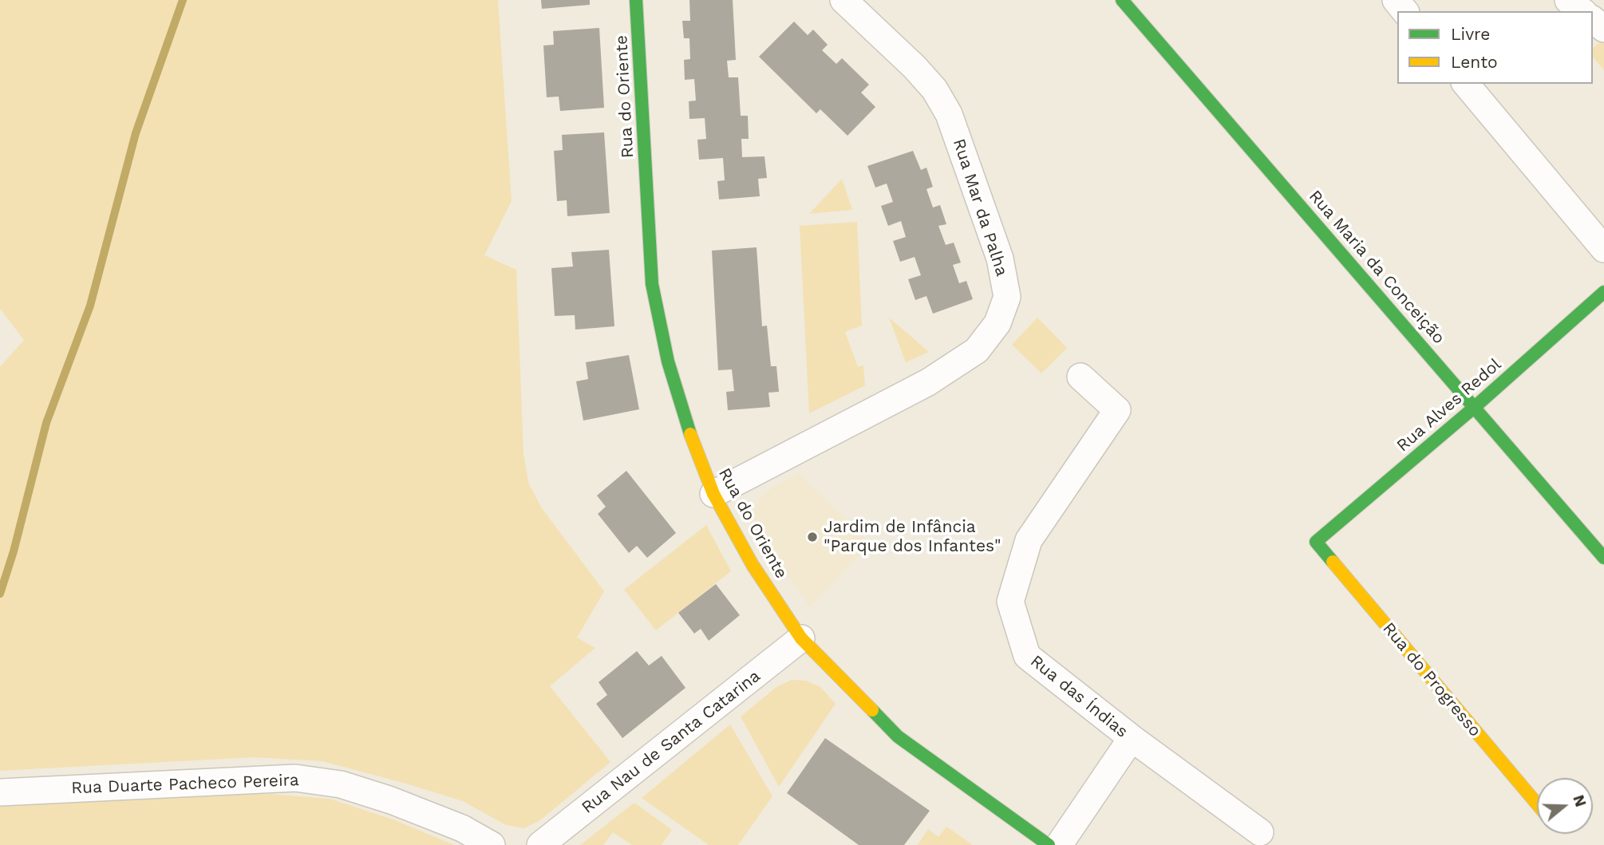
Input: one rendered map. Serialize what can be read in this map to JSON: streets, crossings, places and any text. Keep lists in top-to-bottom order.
{
  "streets": {
    "street": [
      "Rua do Oriente",
      "Rua Mar da Palha",
      "Rua Maria da Conceição",
      "Rua Alves Redol",
      "Rua do Progresso",
      "Rua das Índias",
      "Rua Nau de Santa Catarina",
      "Rua Duarte Pacheco Pereira"
    ]
  },
  "crossings": [
    ["Rua do Oriente", "Rua Mar da Palha"],
    ["Rua do Oriente", "Rua Nau de Santa Catarina"],
    ["Rua Maria da Conceição", "Rua Alves Redol"],
    ["Rua Alves Redol", "Rua do Progresso"]
  ],
  "places": ["Jardim de Infância \"Parque dos Infantes\""],
  "legend": ["Livre", "Lento"],
  "north": "right"
}
